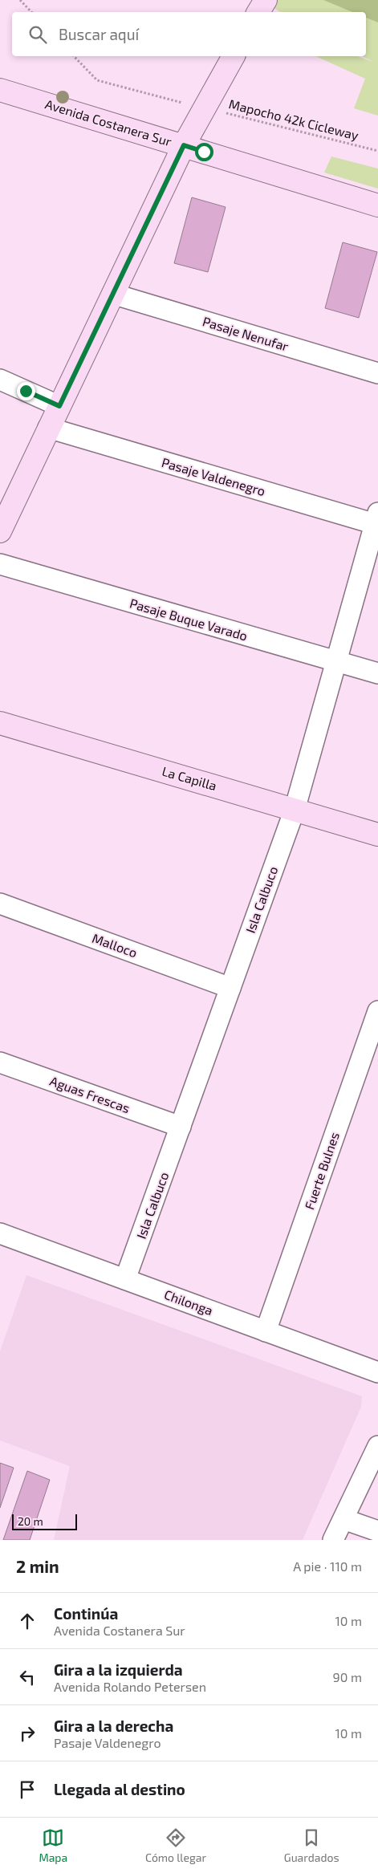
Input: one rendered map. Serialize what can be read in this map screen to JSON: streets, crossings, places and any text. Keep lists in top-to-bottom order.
{
  "streets": {
    "street": [
      "Avenida Costanera Sur",
      "Pasaje Nenufar",
      "Pasaje Valdenegro",
      "Pasaje Buque Varado",
      "La Capilla",
      "Isla Calbuco",
      "Malloco",
      "Aguas Frescas",
      "Fuerte Bulnes",
      "Chilonga"
    ],
    "path": ["Mapocho 42k Cicleway"]
  },
  "crossings": [
    ["Pasaje Valdenegro", "Isla Calbuco"],
    ["Pasaje Buque Varado", "Isla Calbuco"],
    ["La Capilla", "Isla Calbuco"],
    ["Isla Calbuco", "Malloco"],
    ["Isla Calbuco", "Aguas Frescas"],
    ["Isla Calbuco", "Chilonga"],
    ["Fuerte Bulnes", "Chilonga"]
  ],
  "scale_bar": "20 m",
  "page": {
    "search": "Buscar aquí",
    "scale": "20 m",
    "heading": ["2 min", "A pie · 110 m"],
    "list": [
      ["Continúa", "Avenida Costanera Sur", "10 m"],
      ["Gira a la izquierda", "Avenida Rolando Petersen", "90 m"],
      ["Gira a la derecha", "Pasaje Valdenegro", "10 m"],
      "Llegada al destino"
    ],
    "nav": ["Mapa", "Cómo llegar", "Guardados"]
  }
}
